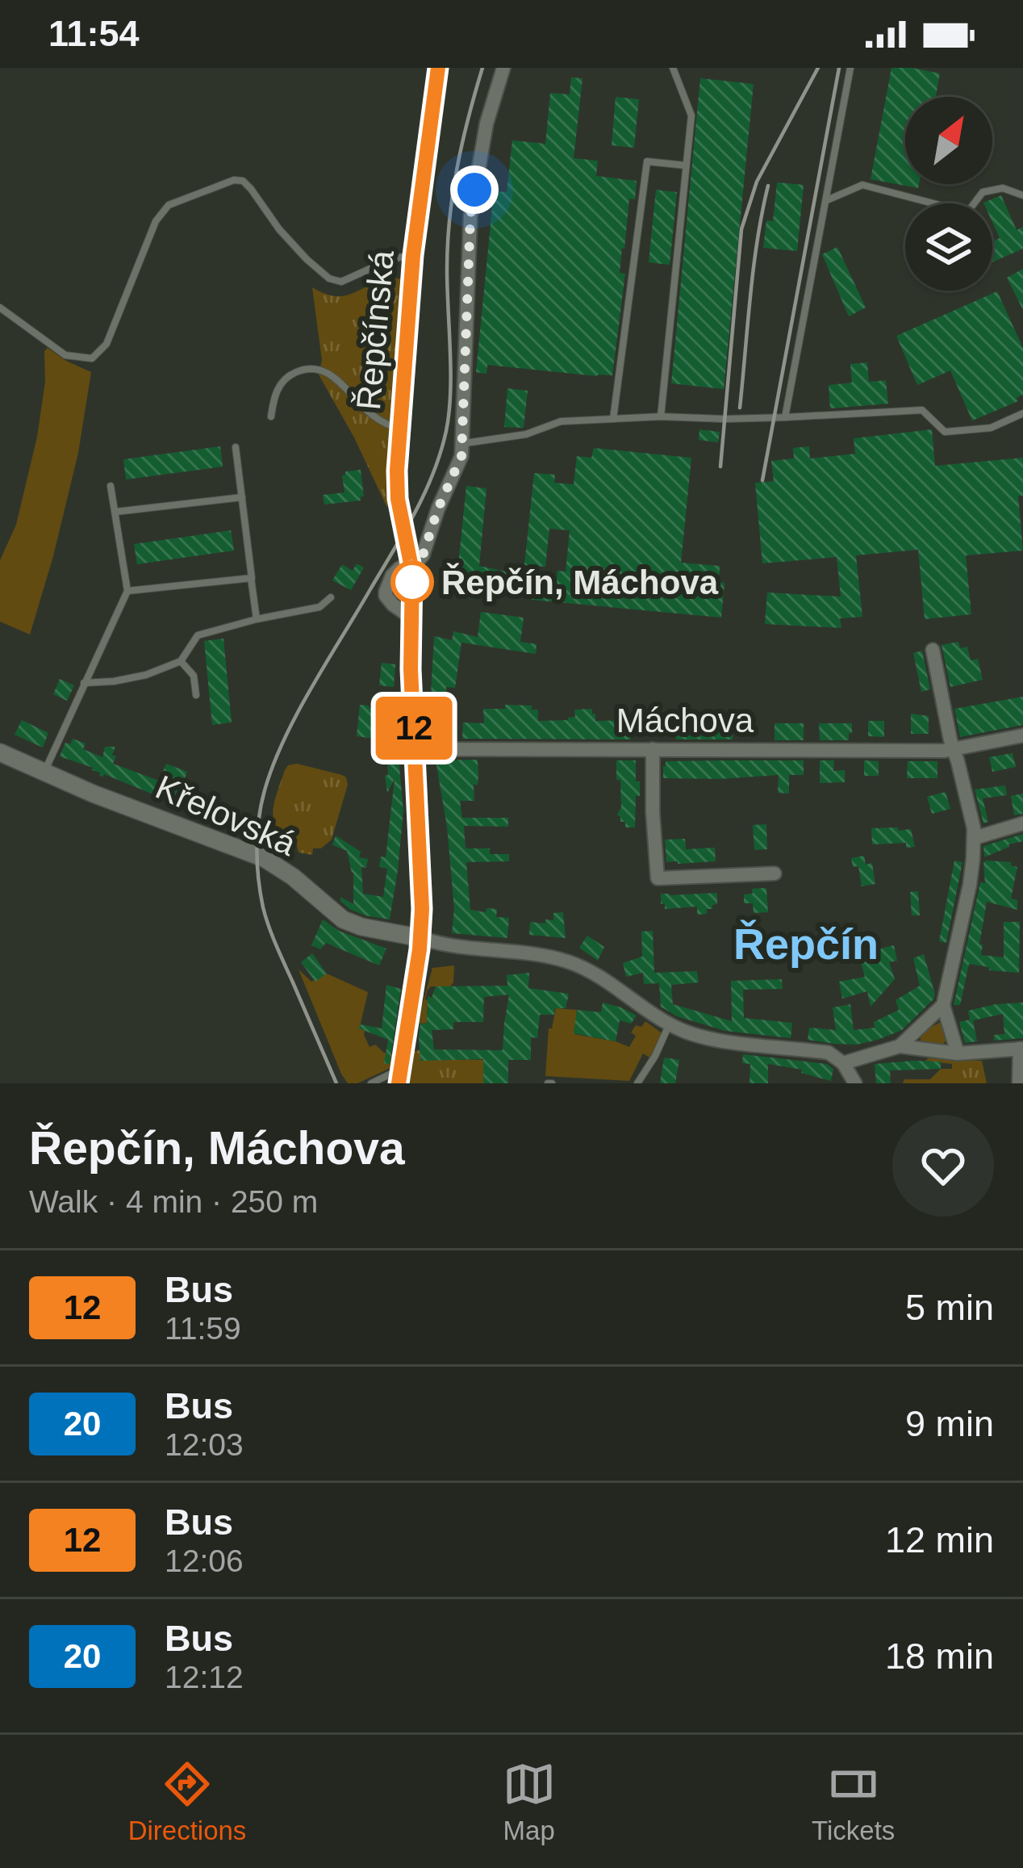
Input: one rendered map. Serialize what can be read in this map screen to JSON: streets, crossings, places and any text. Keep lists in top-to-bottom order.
{
  "streets": {
    "street": ["Řepčínská", "Máchova", "Křelovská"]
  },
  "crossings": [
    ["Řepčínská", "Máchova"],
    ["Řepčínská", "Křelovská"]
  ],
  "districts": ["Řepčín"],
  "places": ["Řepčín, Máchova"],
  "lines": ["bus line 12"],
  "north": "top right",
  "page": {
    "status": "11:54",
    "on_map": "12",
    "heading": ["Řepčín, Máchova", "Walk · 4 min · 250 m"],
    "list": [
      {
        "mark": "12",
        "name": "Bus",
        "note": "11:59",
        "value": "5 min"
      },
      {
        "mark": "20",
        "name": "Bus",
        "note": "12:03",
        "value": "9 min"
      },
      {
        "mark": "12",
        "name": "Bus",
        "note": "12:06",
        "value": "12 min"
      },
      {
        "mark": "20",
        "name": "Bus",
        "note": "12:12",
        "value": "18 min"
      }
    ],
    "tabs": ["Directions", "Map", "Tickets"]
  }
}
